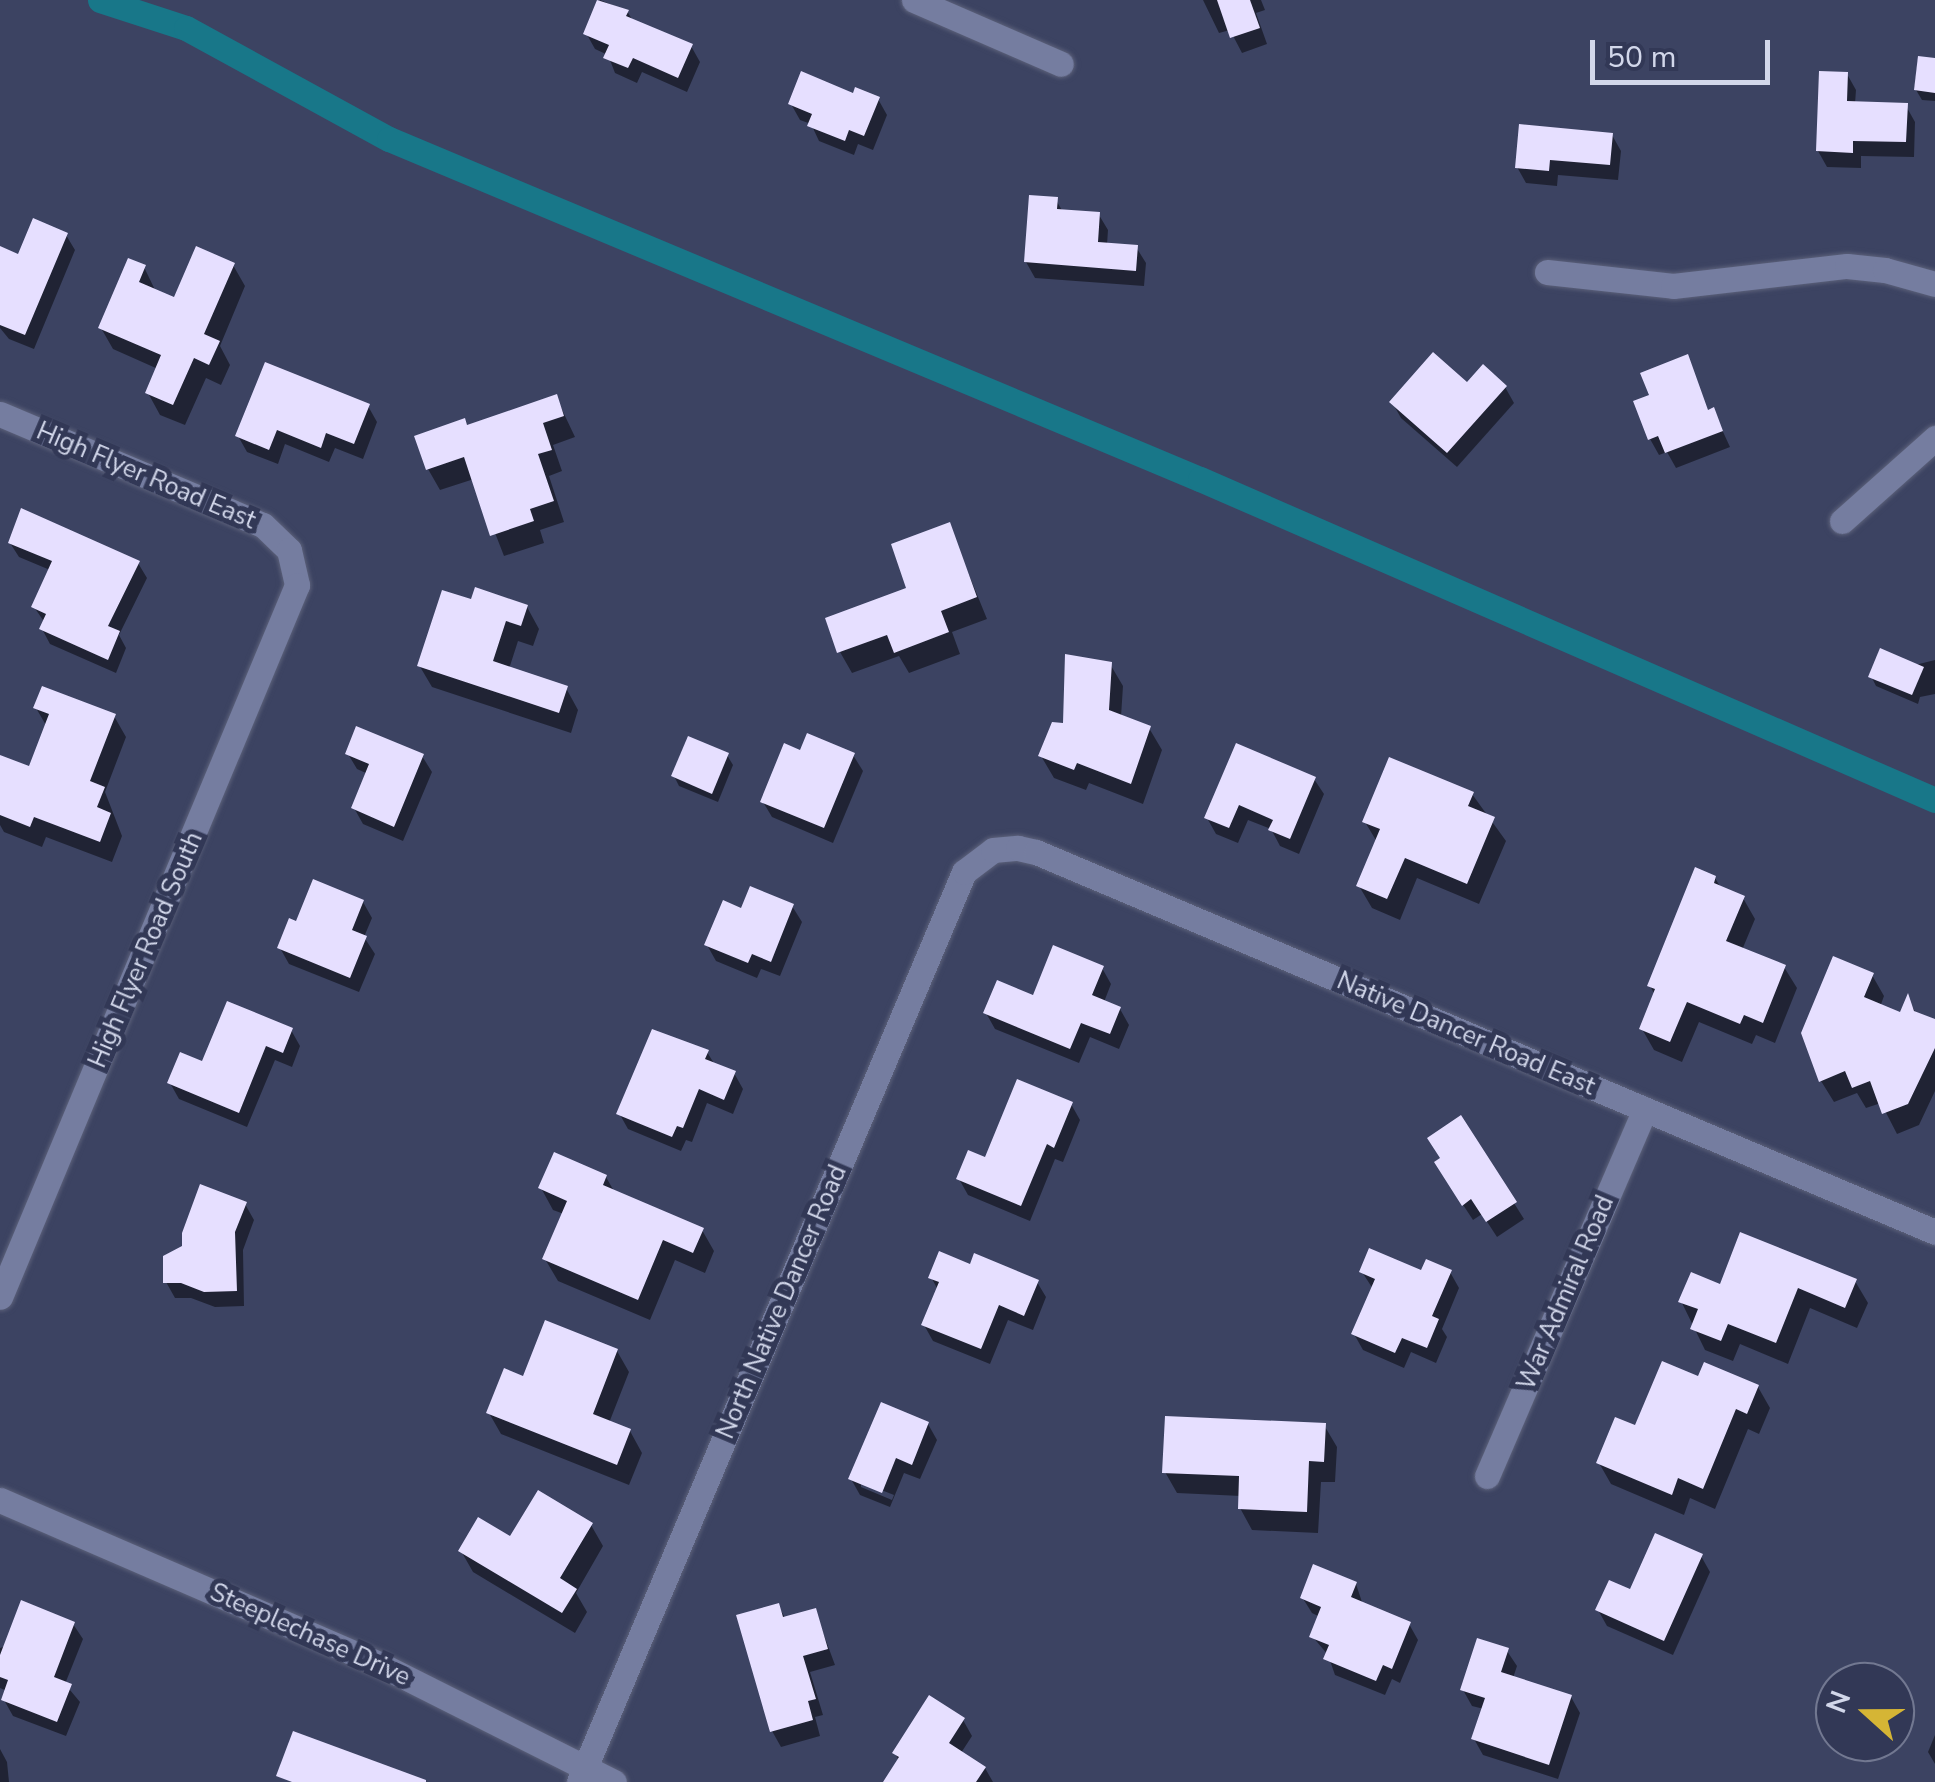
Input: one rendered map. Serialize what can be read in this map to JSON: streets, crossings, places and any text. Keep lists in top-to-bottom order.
{
  "streets": {
    "street": [
      "High Flyer Road East",
      "High Flyer Road South",
      "Native Dancer Road East",
      "War Admiral Road",
      "North Native Dancer Road",
      "Steeplechase Drive"
    ]
  },
  "crossings": [
    ["High Flyer Road East", "High Flyer Road South"],
    ["Native Dancer Road East", "War Admiral Road"],
    ["Native Dancer Road East", "North Native Dancer Road"],
    ["North Native Dancer Road", "Steeplechase Drive"]
  ],
  "scale_bar": "50 m",
  "north": "left"
}
